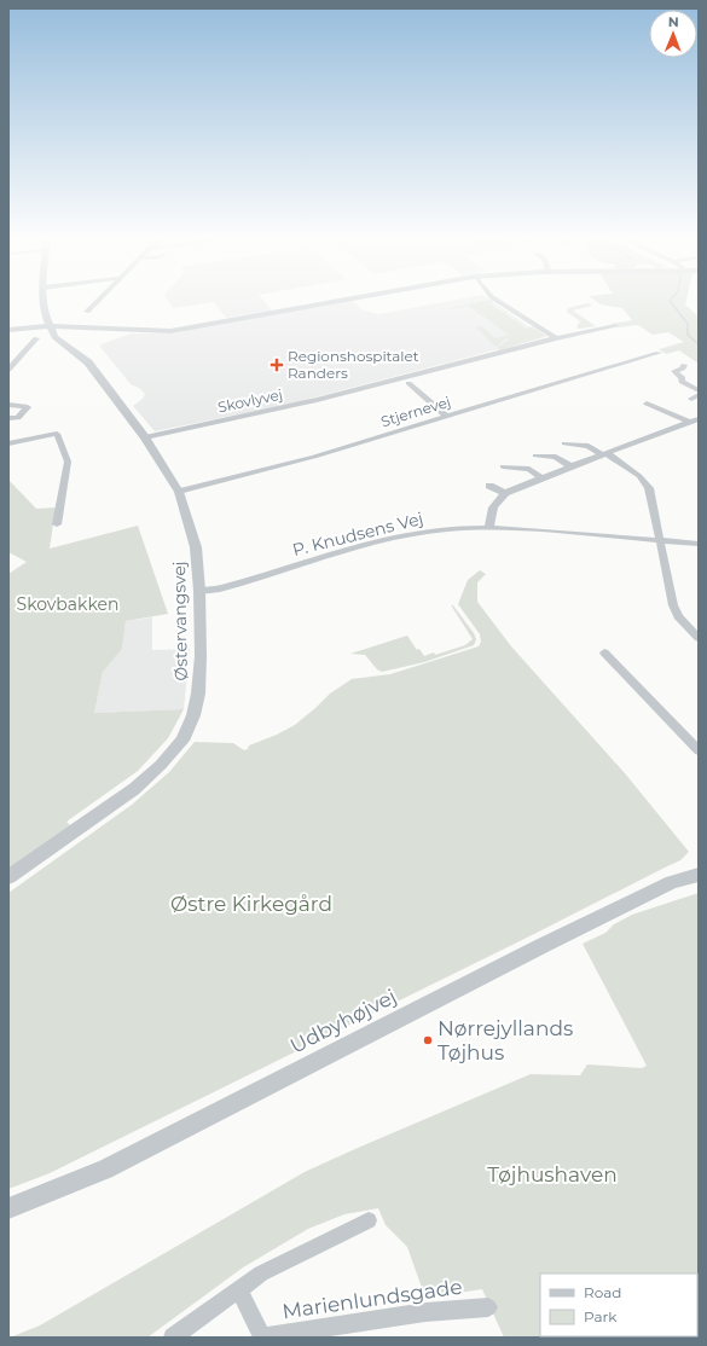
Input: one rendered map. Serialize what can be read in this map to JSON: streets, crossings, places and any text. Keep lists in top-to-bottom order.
{
  "streets": {
    "street": [
      "Skovlyvej",
      "Stjernevej",
      "P. Knudsens Vej",
      "Østervangsvej",
      "Udbyhøjvej",
      "Marienlundsgade"
    ]
  },
  "crossings": [
    ["Skovlyvej", "Østervangsvej"],
    ["Stjernevej", "Østervangsvej"],
    ["P. Knudsens Vej", "Østervangsvej"]
  ],
  "parks": ["Skovbakken", "Østre Kirkegård", "Tøjhushaven"],
  "places": {
    "health": ["Regionshospitalet Randers"],
    "other": ["Nørrejyllands Tøjhus"]
  },
  "legend": ["Road", "Park"],
  "north": "top"
}
